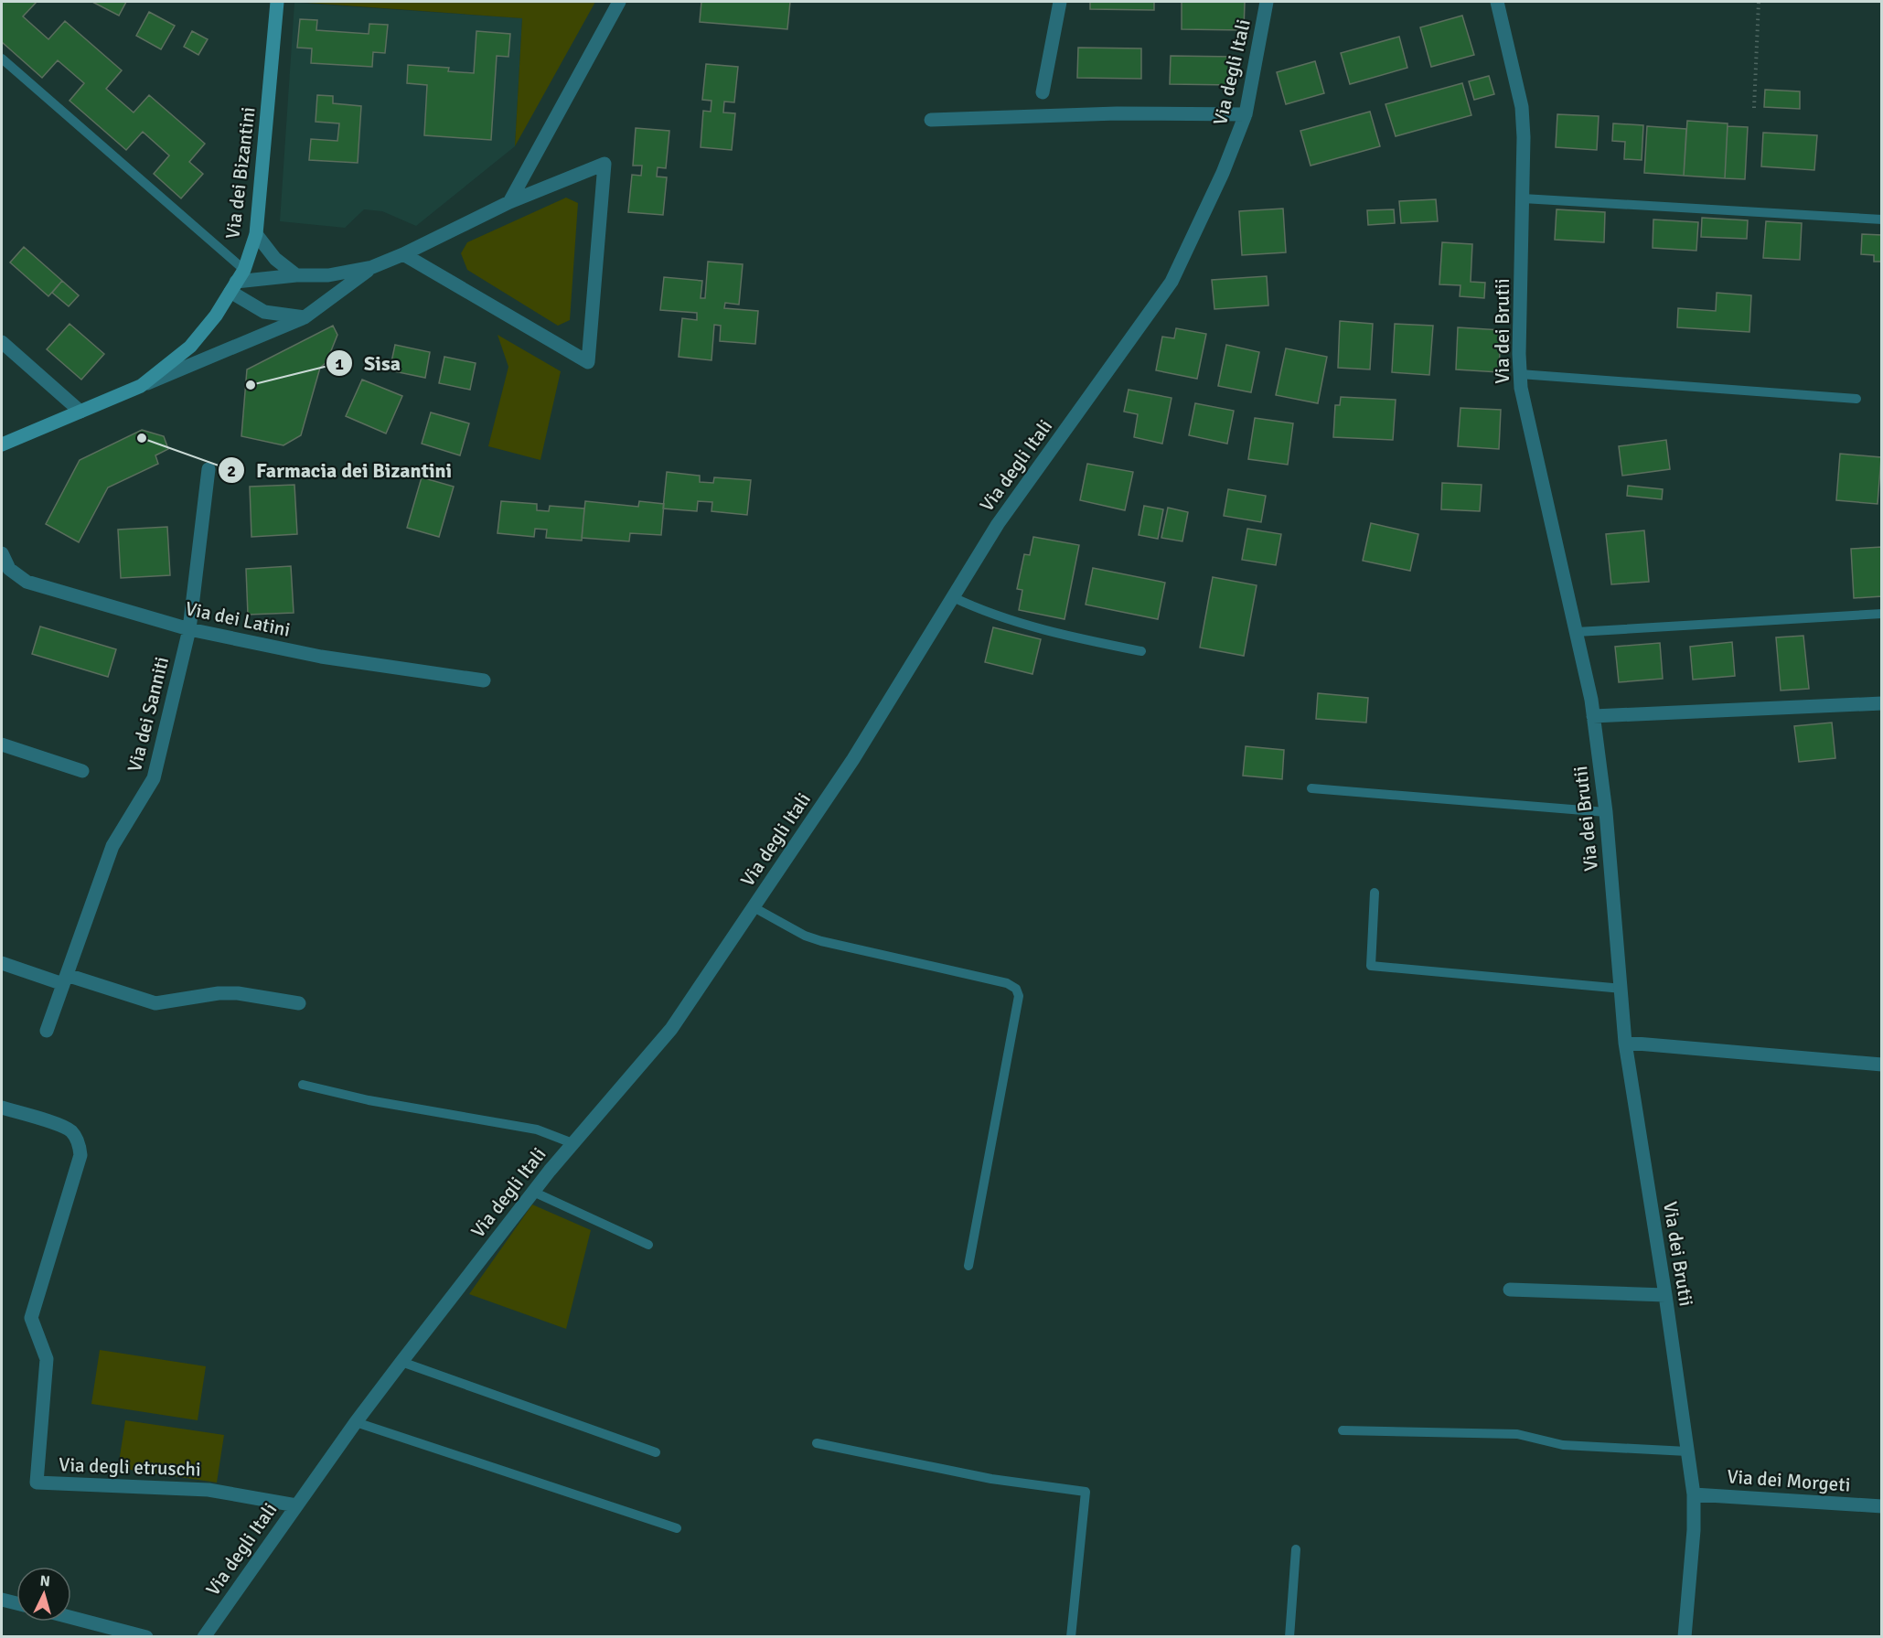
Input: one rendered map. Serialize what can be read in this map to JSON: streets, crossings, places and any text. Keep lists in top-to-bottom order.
{
  "streets": {
    "street": [
      "Via degli Itali",
      "Via dei Bizantini",
      "Via dei Brutii",
      "Via dei Latini",
      "Via dei Sanniti",
      "Via degli etruschi",
      "Via dei Morgeti"
    ]
  },
  "crossings": [
    ["Via degli Itali", "Via degli etruschi"],
    ["Via dei Brutii", "Via dei Morgeti"],
    ["Via dei Latini", "Via dei Sanniti"]
  ],
  "places": ["Sisa", "Farmacia dei Bizantini"],
  "north": "top"
}
